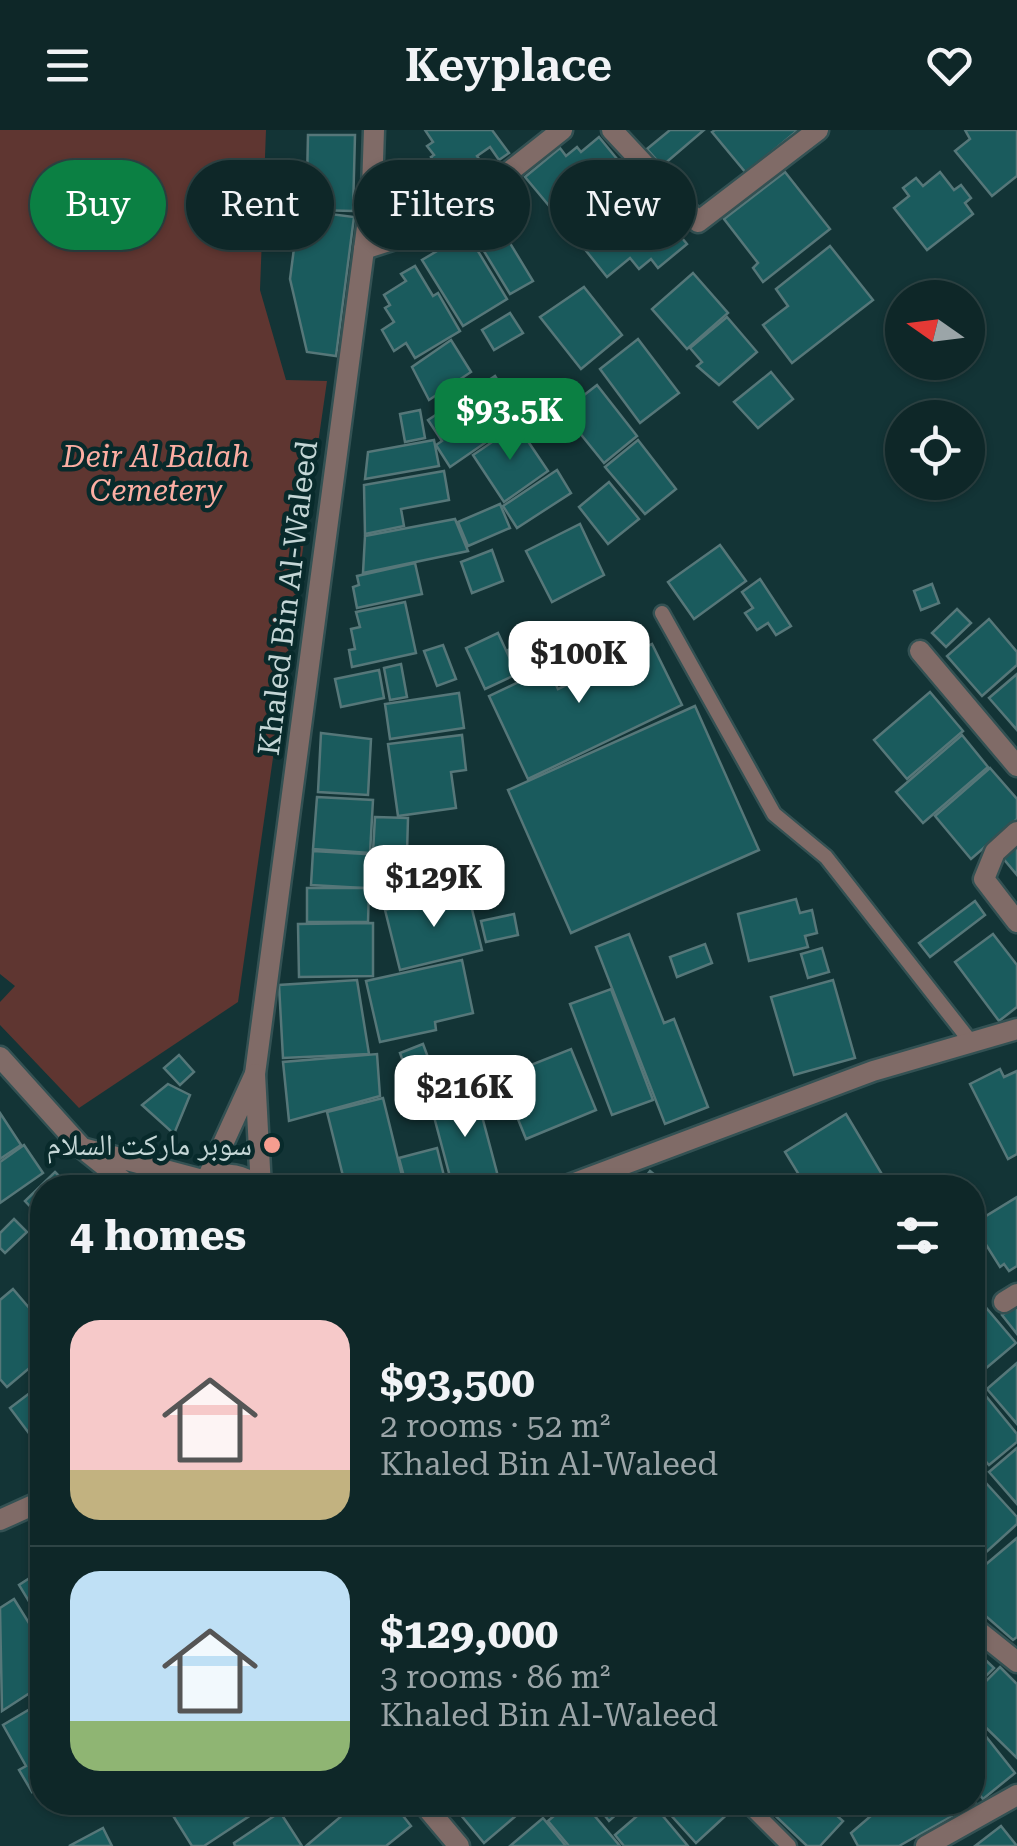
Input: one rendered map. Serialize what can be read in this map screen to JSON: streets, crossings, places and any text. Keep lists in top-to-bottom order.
{
  "streets": {
    "street": ["Khaled Bin Al-Waleed"]
  },
  "parks": ["Deir Al Balah Cemetery"],
  "places": ["سوبر ماركت السلام"],
  "north": "left",
  "page": {
    "header": "Keyplace",
    "chip": [
      "Buy",
      "Rent",
      "Filters",
      "New"
    ],
    "price": [
      "$93.5K",
      "$100K",
      "$129K",
      "$216K"
    ],
    "heading": "4 homes",
    "list": [
      {
        "name": "$93,500",
        "note": "2 rooms · 52 m² · Khaled Bin Al-Waleed"
      },
      {
        "name": "$129,000",
        "note": "3 rooms · 86 m² · Khaled Bin Al-Waleed"
      }
    ]
  }
}
